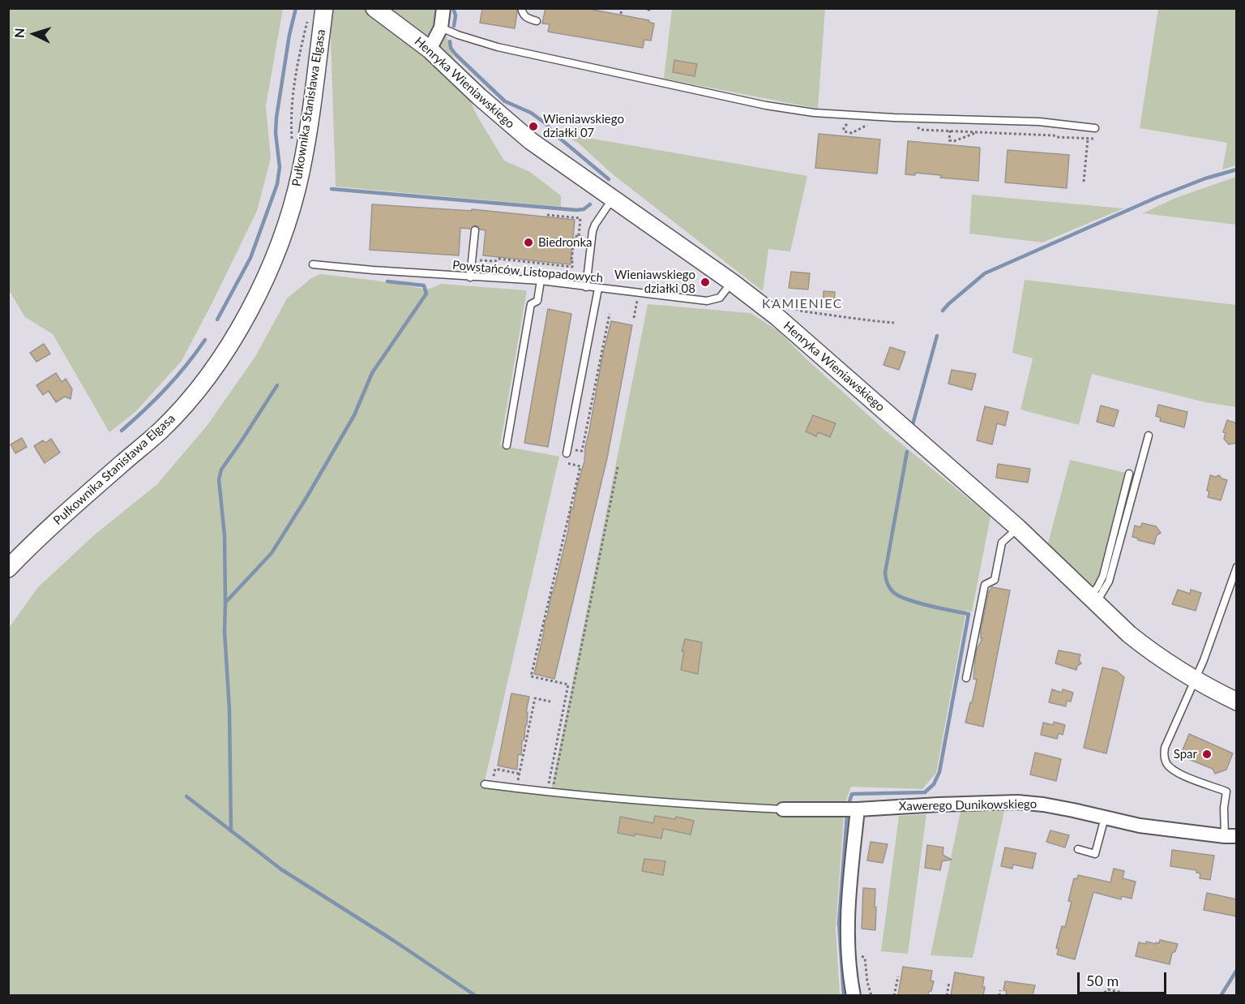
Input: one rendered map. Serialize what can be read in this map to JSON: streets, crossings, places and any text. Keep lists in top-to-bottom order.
{
  "streets": {
    "street": ["Henryka Wieniawskiego", "Pułkownika Stanisława Elgasa", "Xawerego Dunikowskiego"],
    "lane": ["Powstańców Listopadowych"]
  },
  "crossings": [
    ["Henryka Wieniawskiego", "Powstańców Listopadowych"]
  ],
  "districts": ["KAMIENIEC"],
  "places": [
    "Wieniawskiego działki 07",
    "Biedronka",
    "Wieniawskiego działki 08",
    "Spar"
  ],
  "scale_bar": "50 m",
  "north": "left"
}
